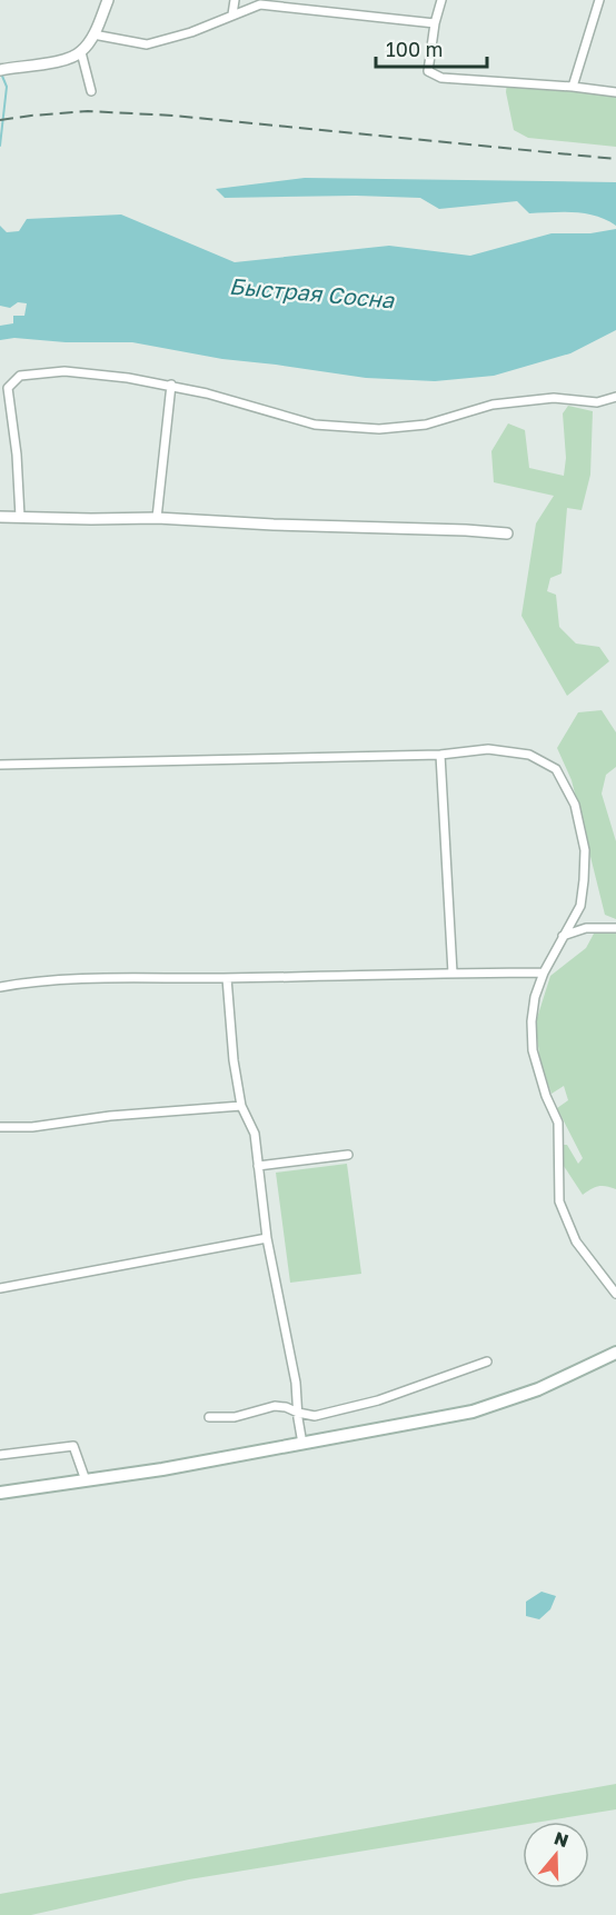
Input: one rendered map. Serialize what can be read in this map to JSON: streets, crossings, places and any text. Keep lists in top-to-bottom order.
{
  "water": ["Быстрая Сосна"],
  "scale_bar": "100 m",
  "north": "top"
}
